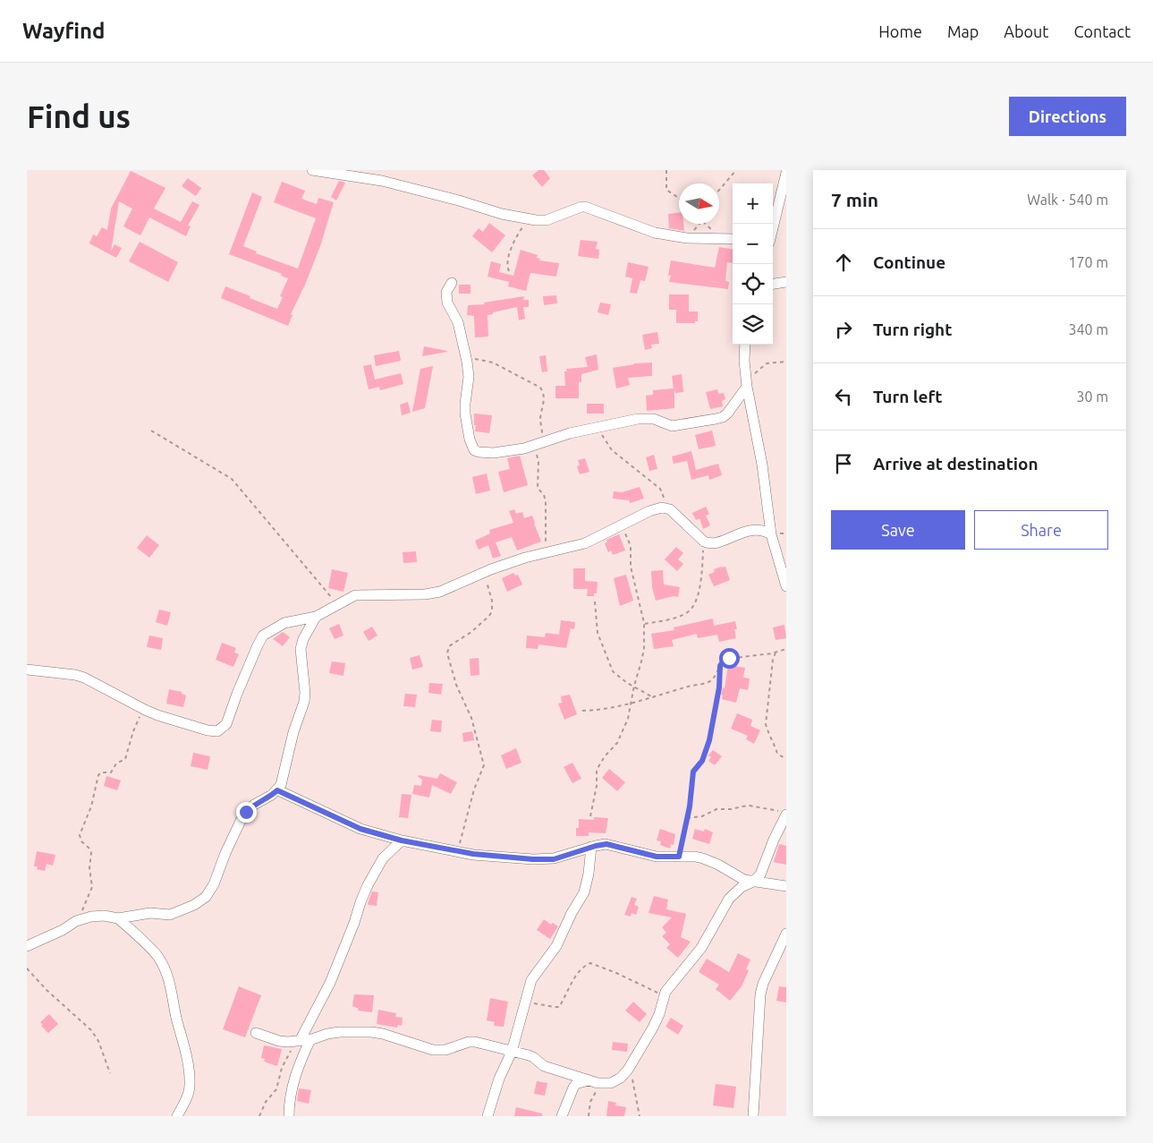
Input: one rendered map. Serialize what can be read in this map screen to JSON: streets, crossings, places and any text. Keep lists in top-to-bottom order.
{
  "north": "right",
  "page": {
    "header": "Wayfind",
    "nav": [
      "Home",
      "Map",
      "About",
      "Contact"
    ],
    "buttons": [
      "Directions",
      ["Save", "Share"]
    ],
    "title": "Find us",
    "heading": ["7 min", "Walk · 540 m"],
    "map_buttons": ["+", "−"],
    "list": [
      ["Continue", "170 m"],
      ["Turn right", "340 m"],
      ["Turn left", "30 m"],
      "Arrive at destination"
    ]
  }
}
